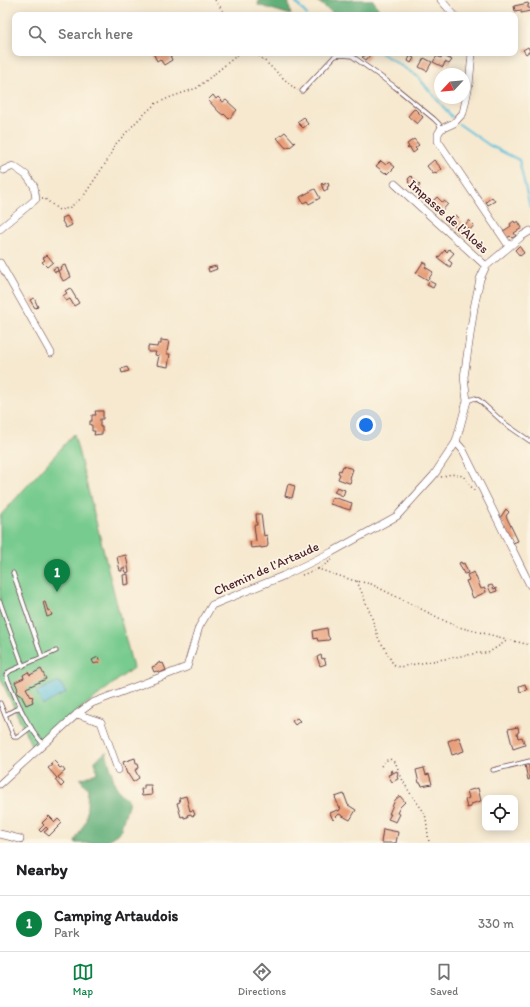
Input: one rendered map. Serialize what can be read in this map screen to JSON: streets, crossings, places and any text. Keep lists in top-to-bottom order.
{
  "streets": {
    "street": ["Impasse de l'Aloès", "Chemin de l'Artaude"]
  },
  "north": "bottom left",
  "page": {
    "search": "Search here",
    "pins": "1",
    "heading": "Nearby",
    "list": [
      {
        "mark": "1",
        "name": "Camping Artaudois",
        "note": "Park",
        "value": "330 m"
      }
    ],
    "nav": ["Map", "Directions", "Saved"]
  }
}
